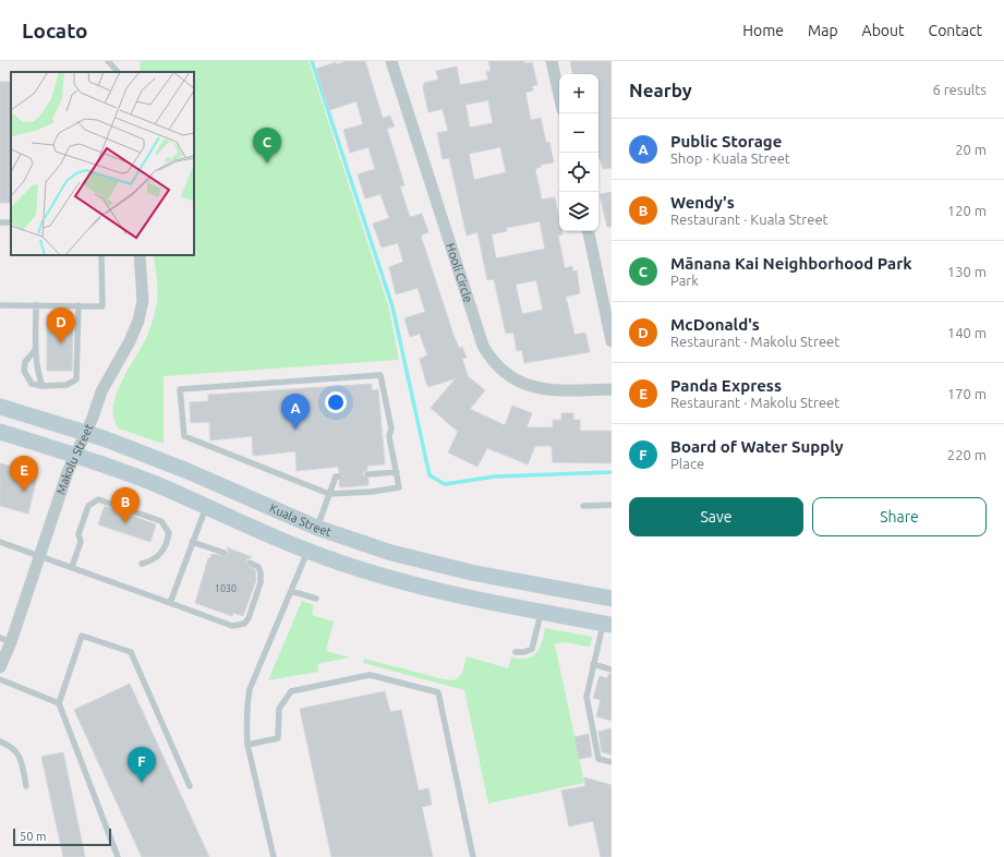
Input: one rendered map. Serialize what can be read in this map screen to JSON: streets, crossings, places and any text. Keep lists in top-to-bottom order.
{
  "streets": {
    "main road": ["Kuala Street"],
    "street": ["Hooli Circle", "Makolu Street"]
  },
  "crossings": [
    ["Makolu Street", "Kuala Street"]
  ],
  "house_numbers": ["1030"],
  "scale_bar": "50 m",
  "page": {
    "header": "Locato",
    "nav": [
      "Home",
      "Map",
      "About",
      "Contact"
    ],
    "heading": ["Nearby", "6 results"],
    "map_buttons": ["+", "−"],
    "list": [
      {
        "mark": "A",
        "name": "Public Storage",
        "note": "Shop · Kuala Street",
        "value": "20 m"
      },
      {
        "mark": "B",
        "name": "Wendy's",
        "note": "Restaurant · Kuala Street",
        "value": "120 m"
      },
      {
        "mark": "C",
        "name": "Mānana Kai Neighborhood Park",
        "note": "Park",
        "value": "130 m"
      },
      {
        "mark": "D",
        "name": "McDonald's",
        "note": "Restaurant · Makolu Street",
        "value": "140 m"
      },
      {
        "mark": "E",
        "name": "Panda Express",
        "note": "Restaurant · Makolu Street",
        "value": "170 m"
      },
      {
        "mark": "F",
        "name": "Board of Water Supply",
        "note": "Place",
        "value": "220 m"
      }
    ],
    "pins": [
      "C",
      "D",
      "A",
      "E",
      "B",
      "F"
    ],
    "buttons": ["Save", "Share"],
    "scale": "50 m"
  }
}
